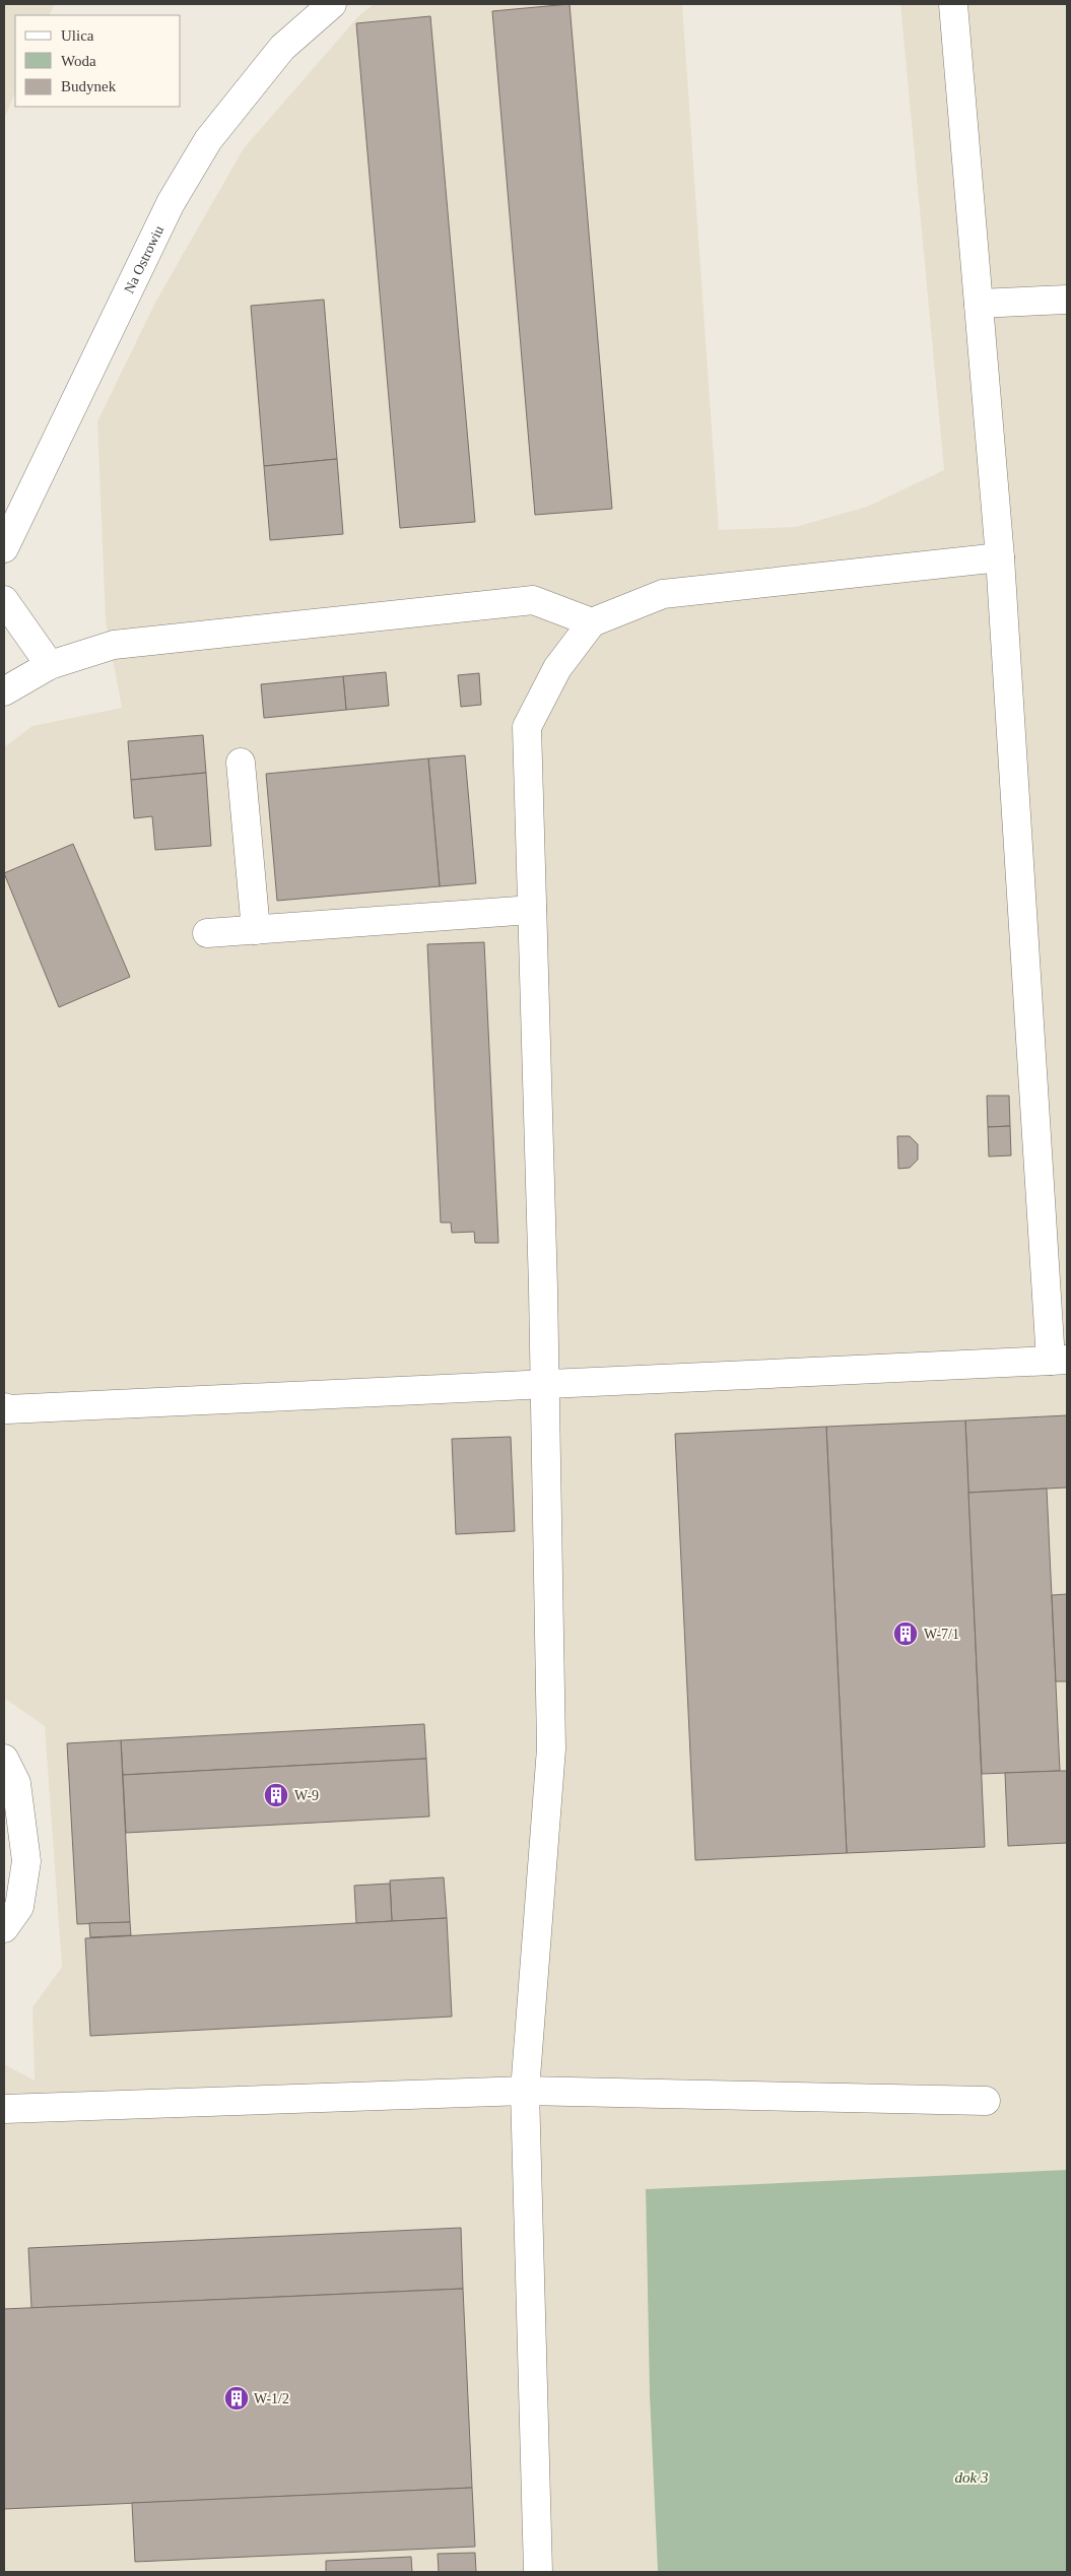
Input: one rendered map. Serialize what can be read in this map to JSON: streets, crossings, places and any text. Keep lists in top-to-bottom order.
{
  "streets": {
    "street": ["Na Ostrowiu"]
  },
  "water": ["dok 3"],
  "places": {
    "building": ["W-7/1", "W-9", "W-1/2"]
  },
  "legend": ["Ulica", "Woda", "Budynek"]
}
